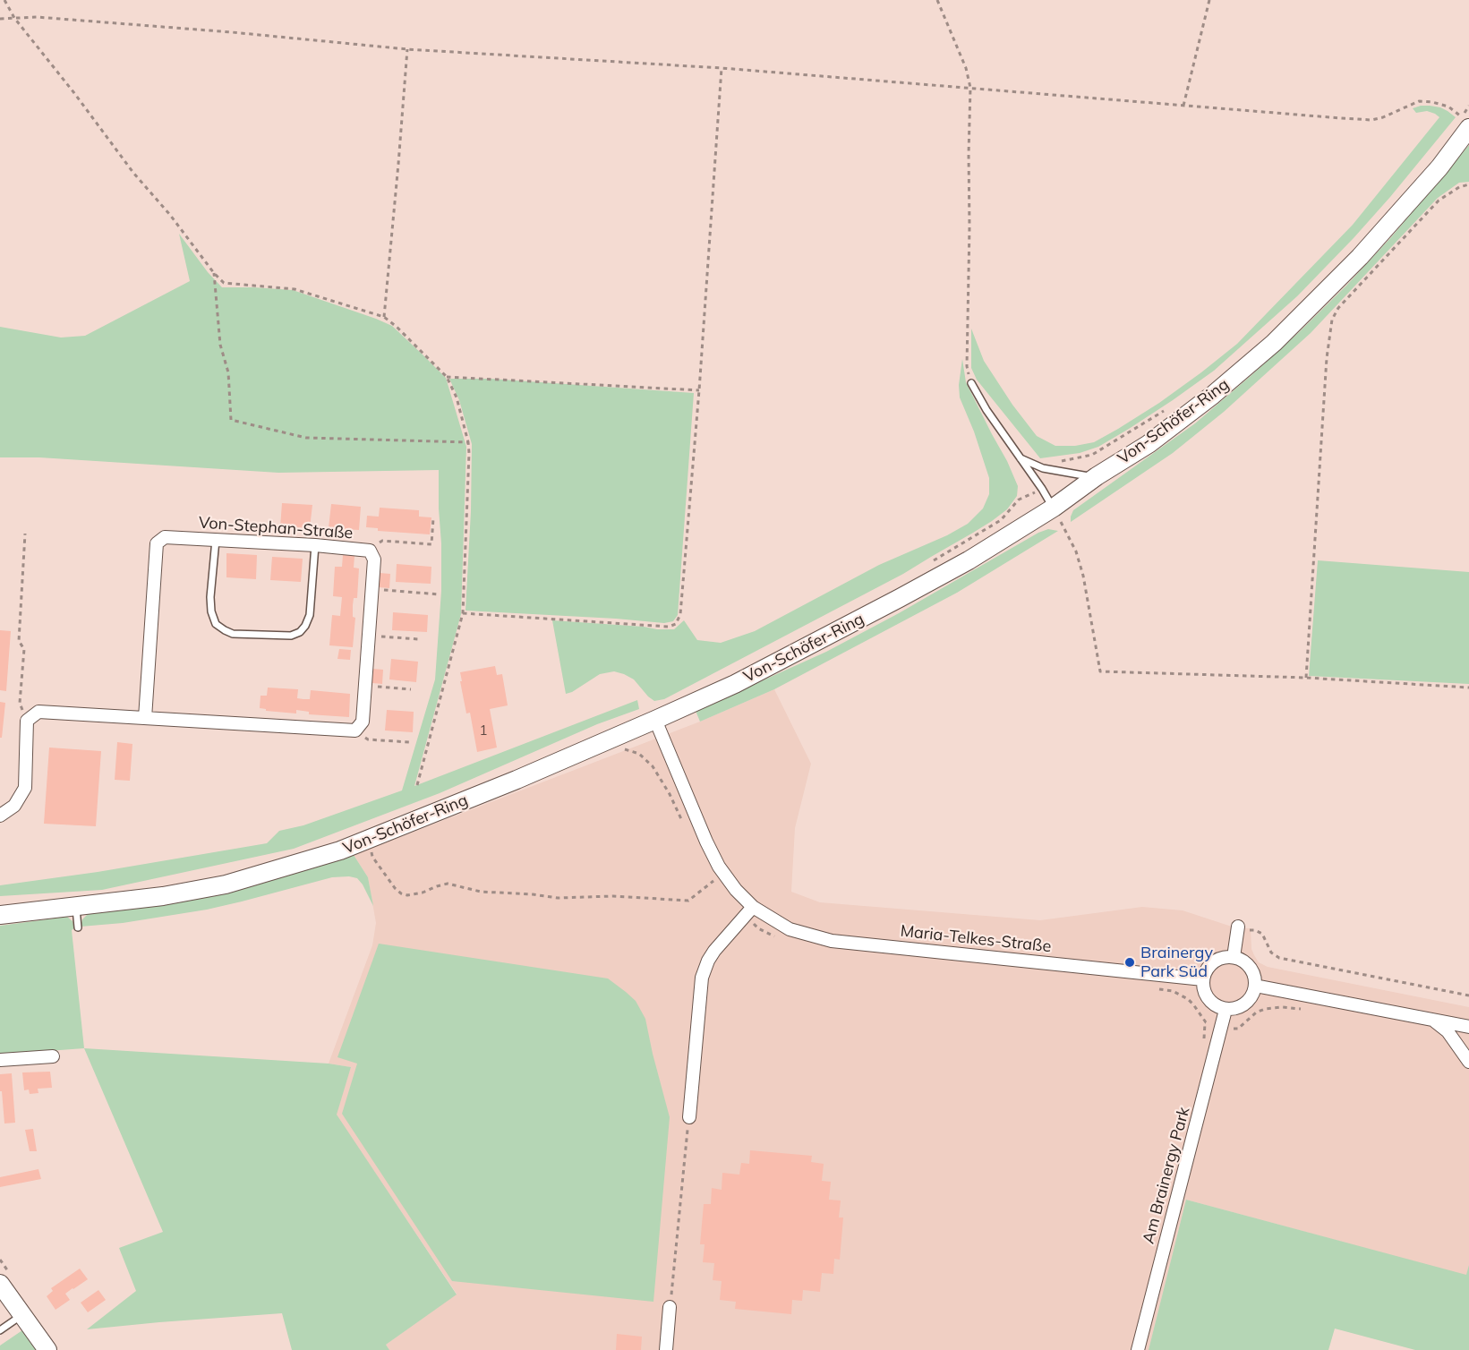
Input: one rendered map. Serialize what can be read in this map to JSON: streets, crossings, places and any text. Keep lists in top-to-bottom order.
{
  "streets": {
    "main road": ["Von-Schöfer-Ring"],
    "street": ["Von-Stephan-Straße", "Maria-Telkes-Straße", "Am Brainergy Park"]
  },
  "crossings": [
    ["Von-Schöfer-Ring", "Maria-Telkes-Straße"],
    ["Maria-Telkes-Straße", "Am Brainergy Park"]
  ],
  "places": ["Brainergy Park Süd"],
  "house_numbers": ["1"]
}
